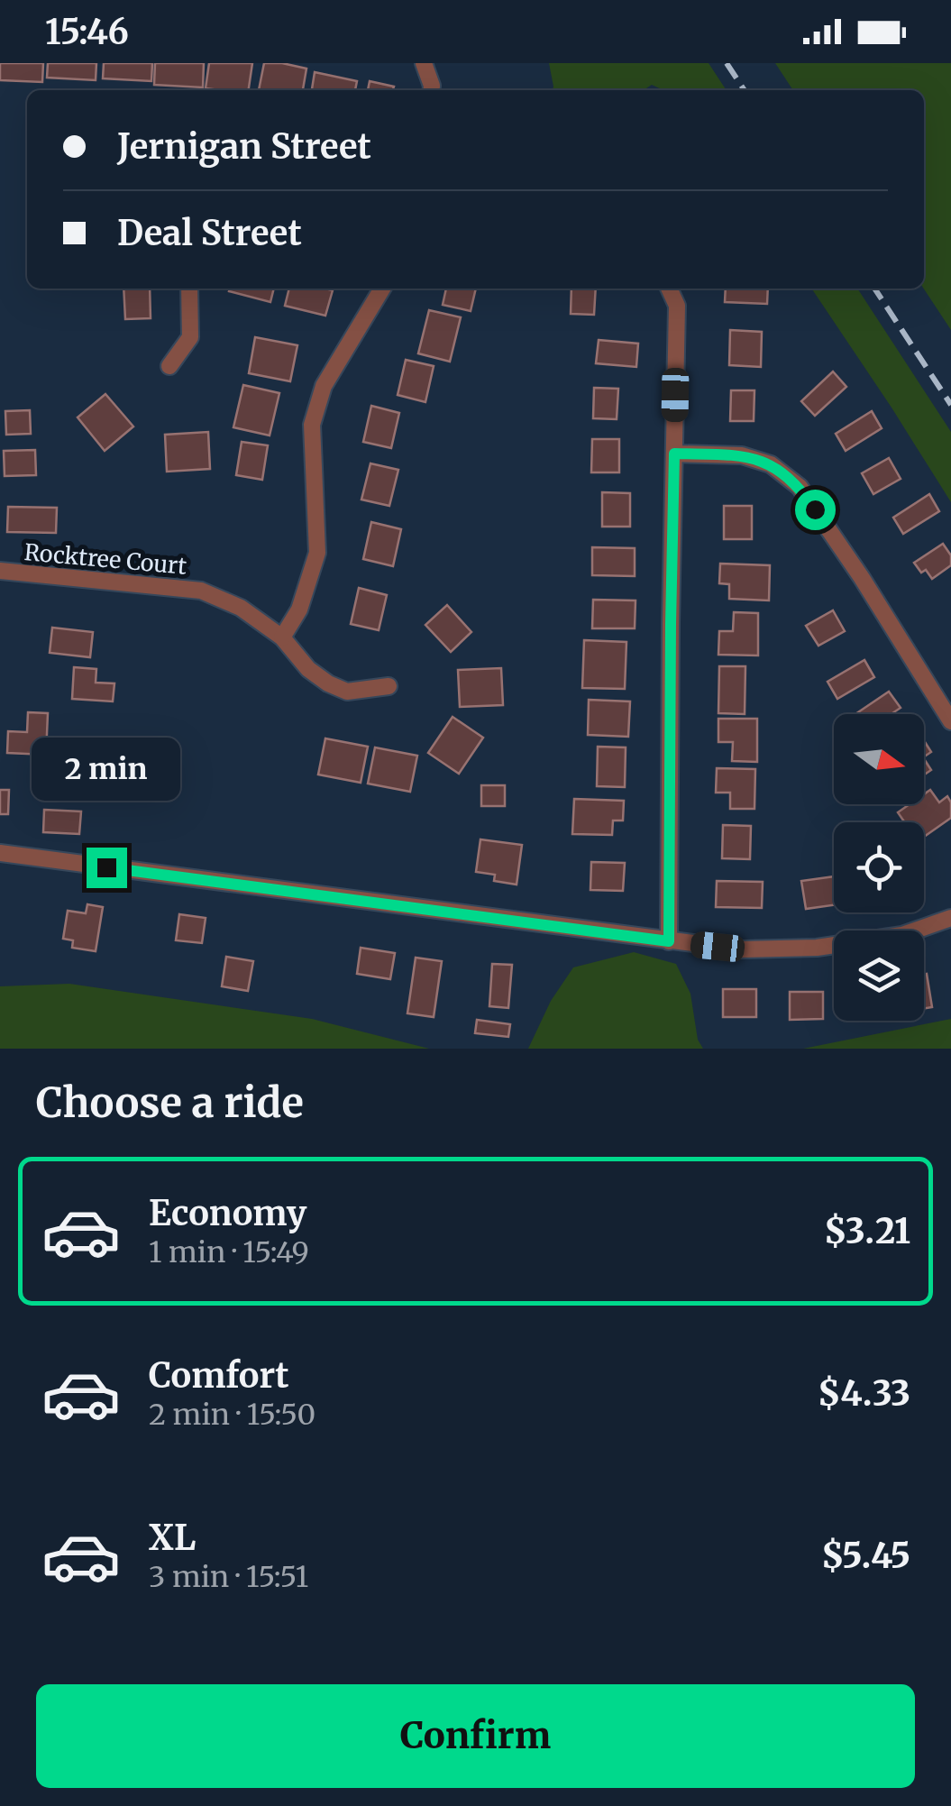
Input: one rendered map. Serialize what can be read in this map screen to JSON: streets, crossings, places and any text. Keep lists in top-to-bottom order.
{
  "streets": {
    "street": ["Rocktree Court"]
  },
  "north": "right",
  "page": {
    "status": "15:46",
    "banner": ["Jernigan Street", "Deal Street"],
    "bubble": "2 min",
    "heading": "Choose a ride",
    "list": [
      {
        "name": "Economy",
        "note": "1 min · 15:49",
        "value": "$3.21"
      },
      {
        "name": "Comfort",
        "note": "2 min · 15:50",
        "value": "$4.33"
      },
      {
        "name": "XL",
        "note": "3 min · 15:51",
        "value": "$5.45"
      }
    ],
    "buttons": "Confirm"
  }
}
